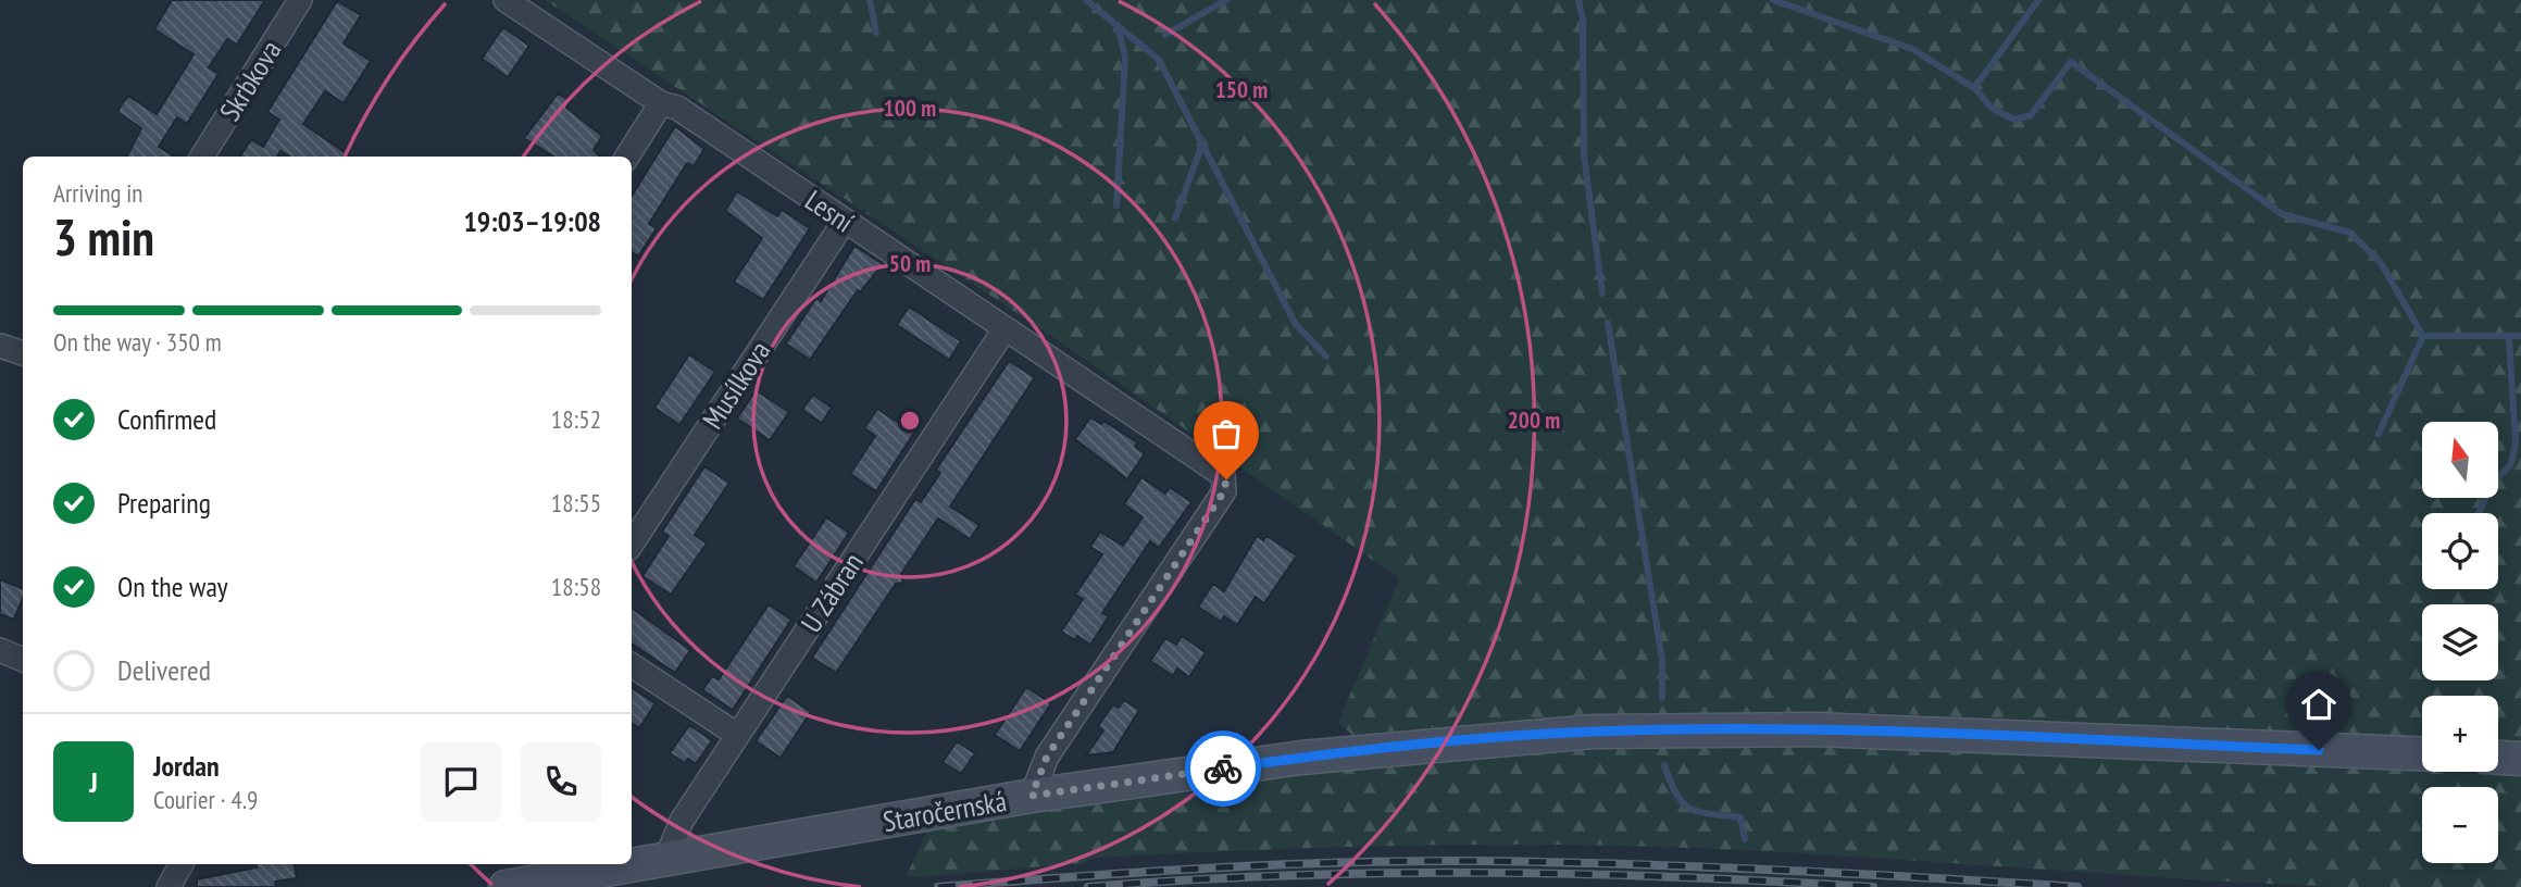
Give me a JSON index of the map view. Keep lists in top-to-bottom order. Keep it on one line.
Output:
{"streets":{"main road":["Staročernská"],"street":["Skrbkova","Lesní","Musílkova","U Zábran"]},"crossings":[["Lesní","Musílkova"],["Lesní","U Zábran"],["Lesní","Staročernská"],["U Zábran","Staročernská"]],"north":"top","page":{"heading":["3 min","Arriving in","19:03–19:08"],"panel":["Jordan","Courier · 4.9"],"bar":"On the way · 350 m","list":[["Confirmed","18:52"],["Preparing","18:55"],["On the way","18:58"],"Delivered"],"map_buttons":["+","−"],"round":"J"},"rings":["150 m","100 m","50 m","200 m"]}
